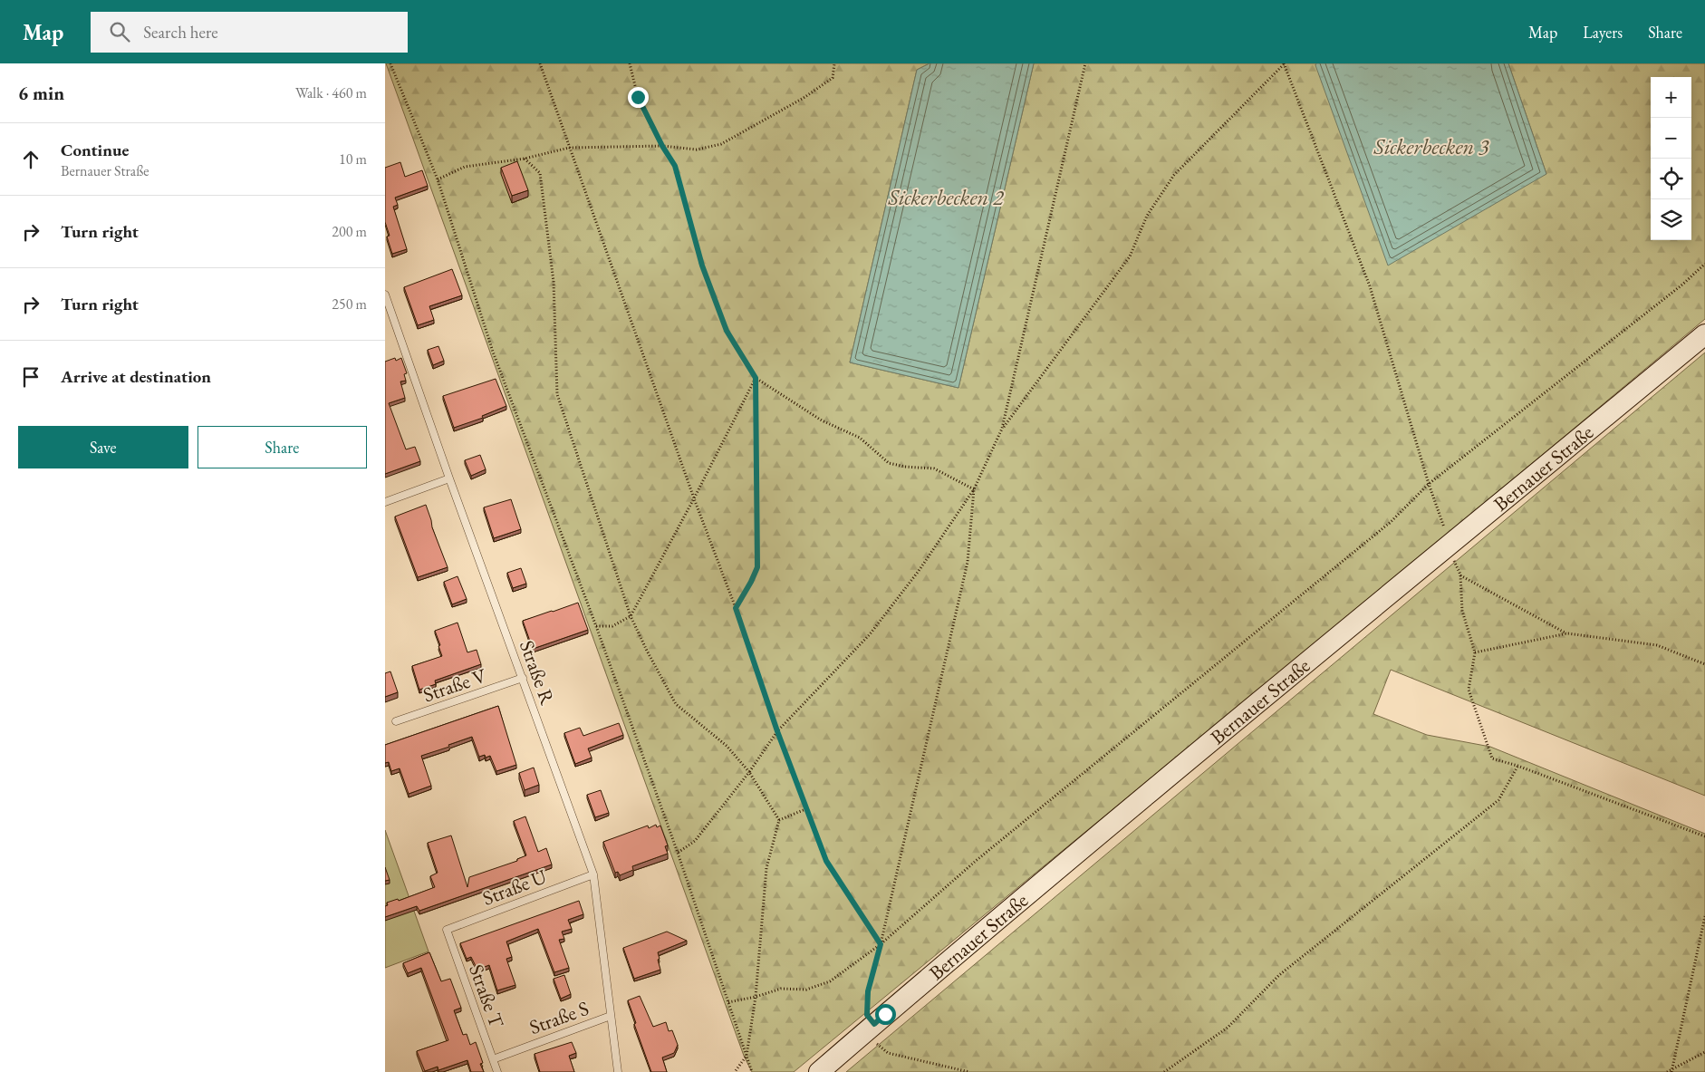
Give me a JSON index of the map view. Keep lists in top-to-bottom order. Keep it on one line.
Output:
{"streets":{"main road":["Bernauer Straße"],"lane":["Straße R","Straße V","Straße U","Straße T","Straße S"]},"crossings":[["Straße R","Straße V"],["Straße R","Straße U"],["Straße R","Straße S"],["Straße U","Straße T"],["Straße T","Straße S"]],"water":["Sickerbecken 3","Sickerbecken 2"],"page":{"header":"Map","search":"Search here","nav":["Map","Layers","Share"],"heading":["6 min","Walk · 460 m"],"map_buttons":["+","−"],"list":[["Continue","Bernauer Straße","10 m"],["Turn right","200 m"],["Turn right","250 m"],"Arrive at destination"],"buttons":["Save","Share"]}}
